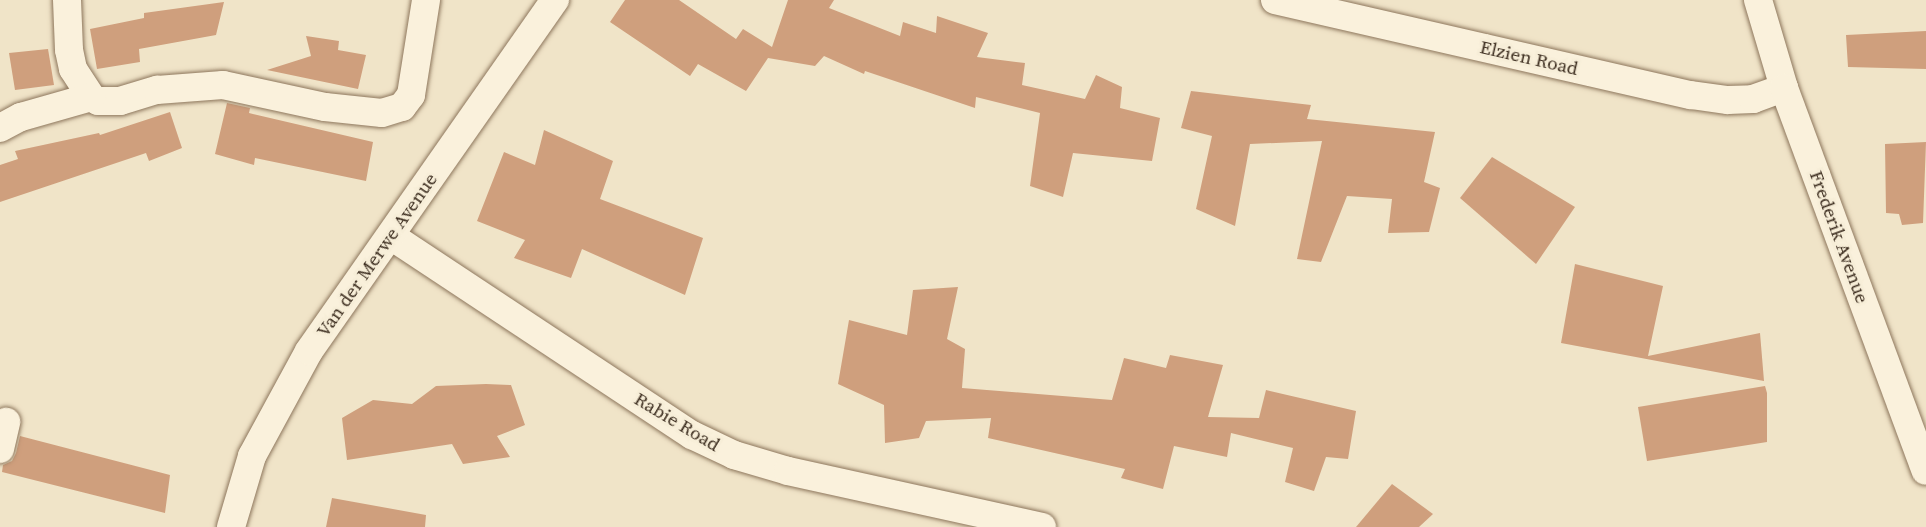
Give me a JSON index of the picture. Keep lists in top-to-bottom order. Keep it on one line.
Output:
{"streets":{"street":["Elzien Road","Frederik Avenue","Van der Merwe Avenue","Rabie Road"]},"crossings":[["Elzien Road","Frederik Avenue"],["Van der Merwe Avenue","Rabie Road"]]}
